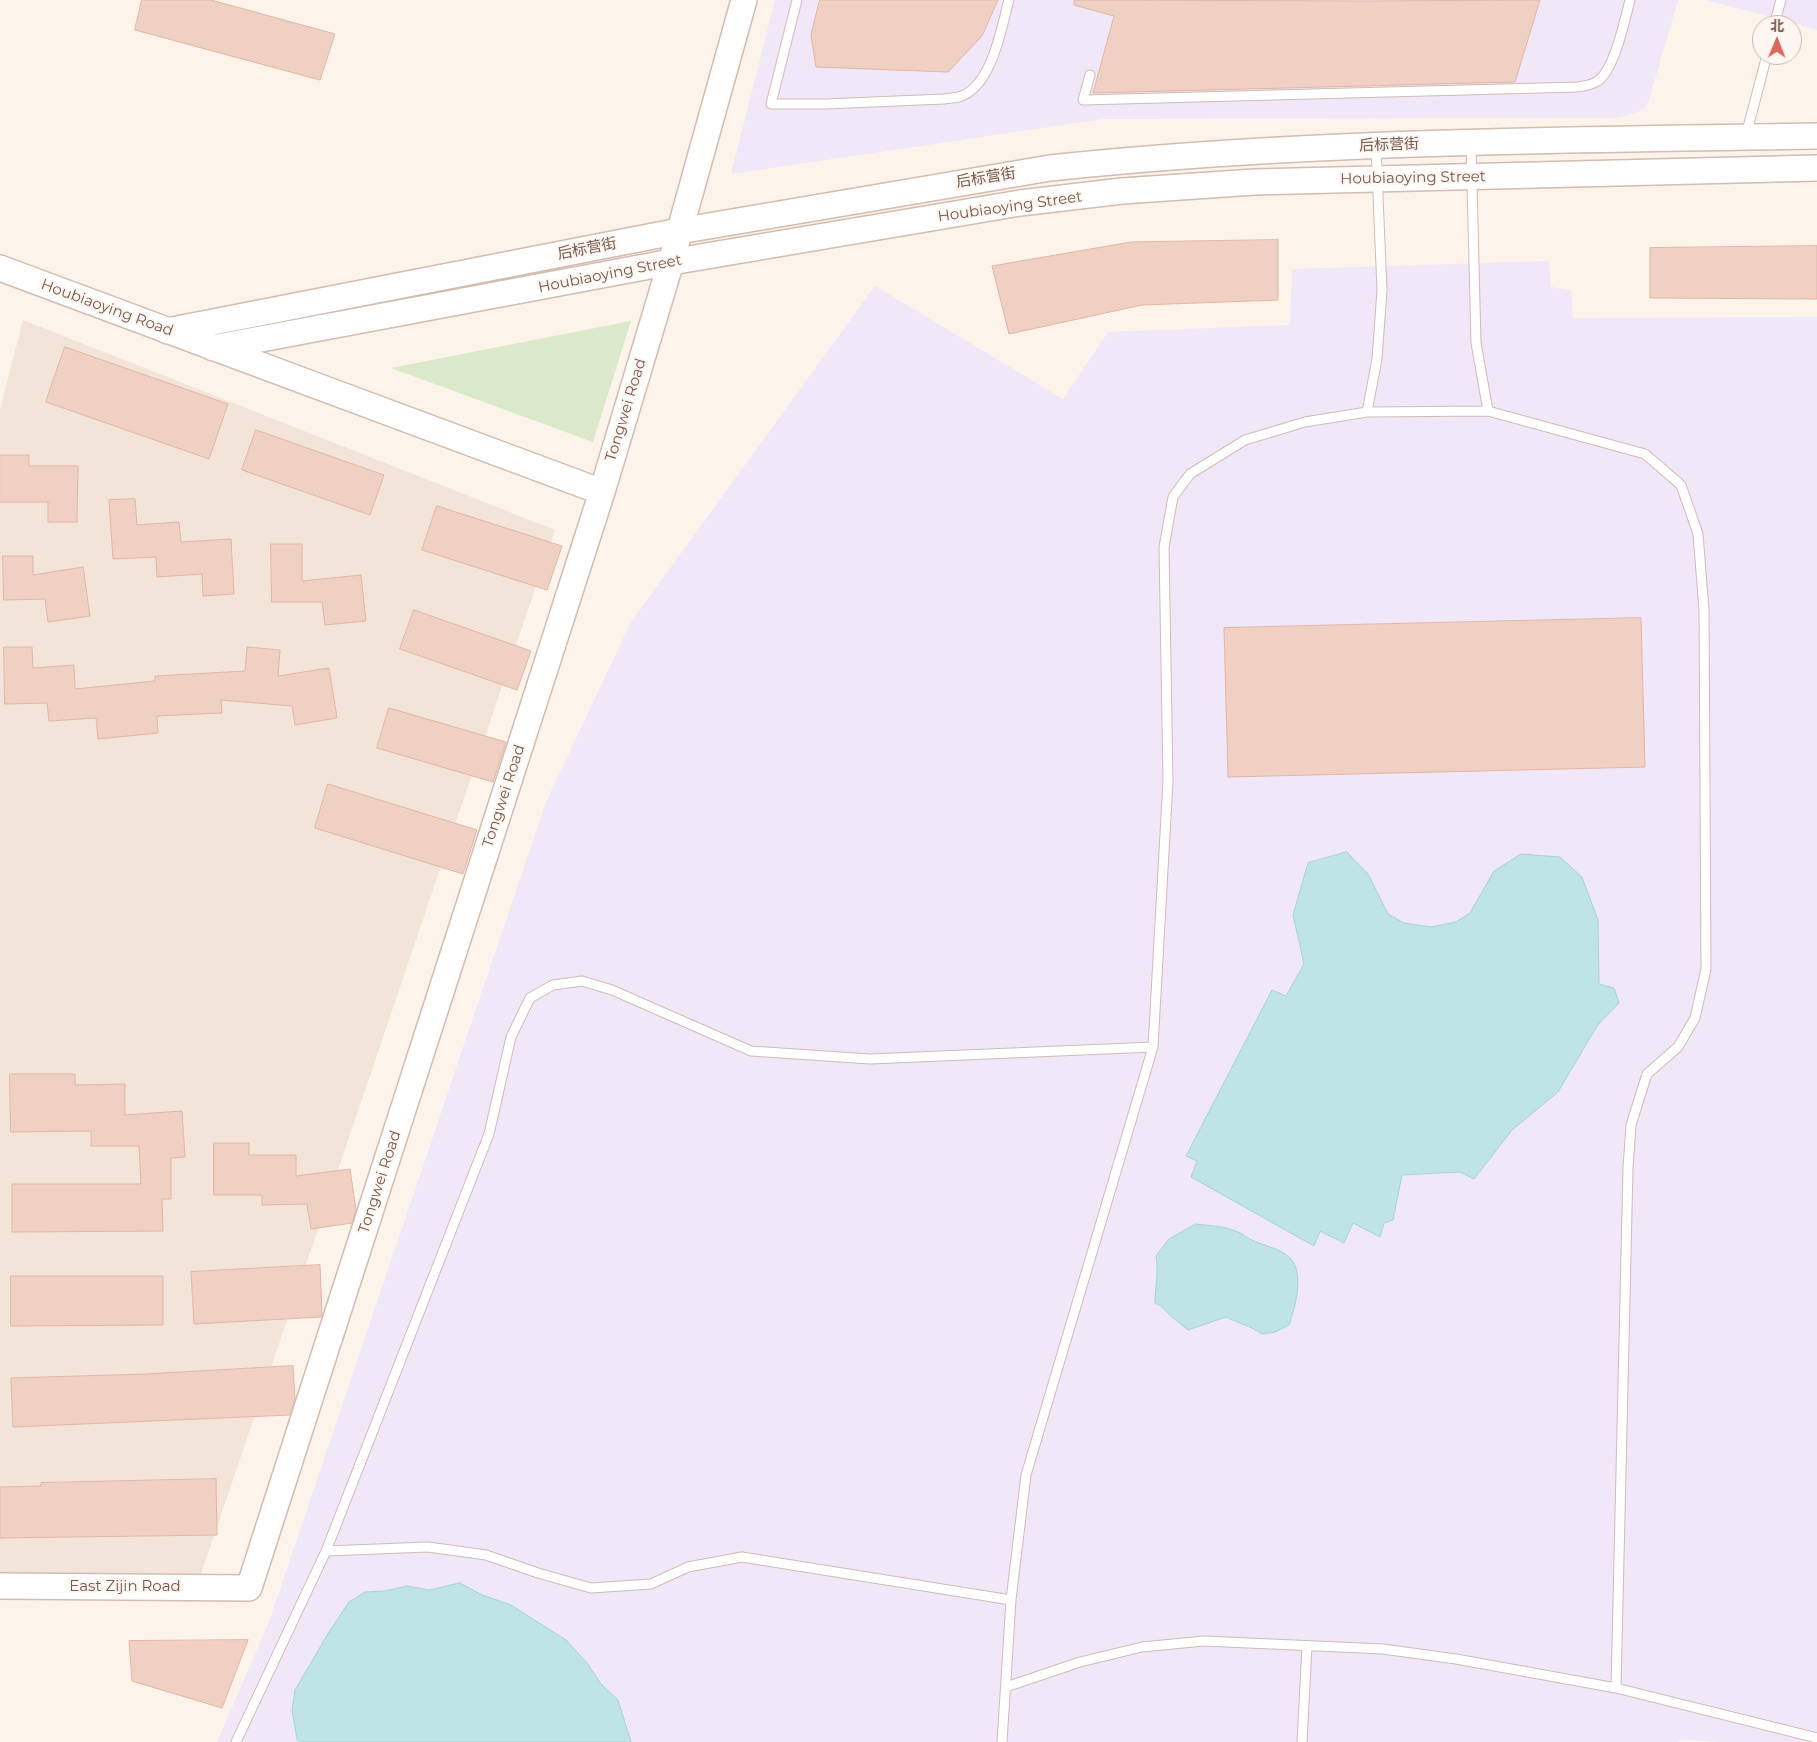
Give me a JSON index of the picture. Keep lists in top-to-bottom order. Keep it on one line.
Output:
{"streets":{"street":["后标营街","Houbiaoying Street","Houbiaoying Road","Tongwei Road","East Zijin Road"]},"crossings":[["后标营街","Houbiaoying Road"],["后标营街","Tongwei Road"],["Houbiaoying Street","Houbiaoying Road"],["Houbiaoying Street","Tongwei Road"],["Houbiaoying Road","Tongwei Road"],["Tongwei Road","East Zijin Road"]],"north":"top"}
